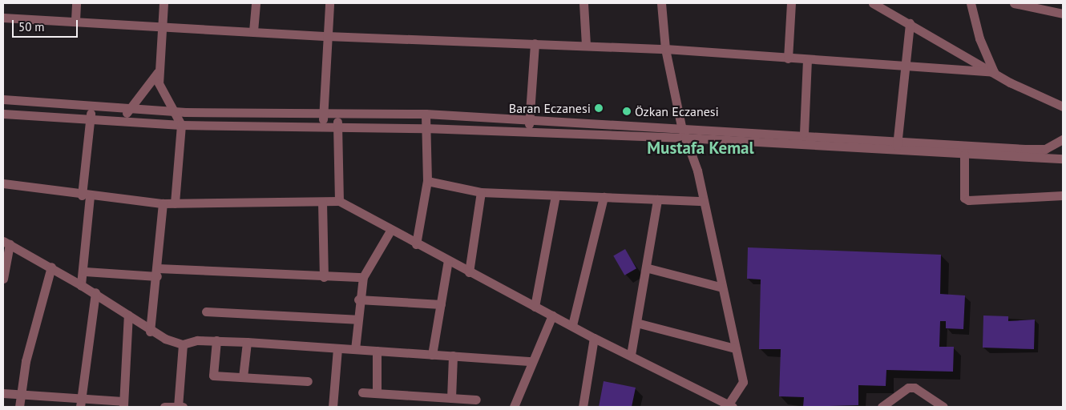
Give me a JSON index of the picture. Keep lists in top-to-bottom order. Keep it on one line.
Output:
{"districts":["Mustafa Kemal"],"places":["Baran Eczanesi","Özkan Eczanesi"],"scale_bar":"50 m"}
